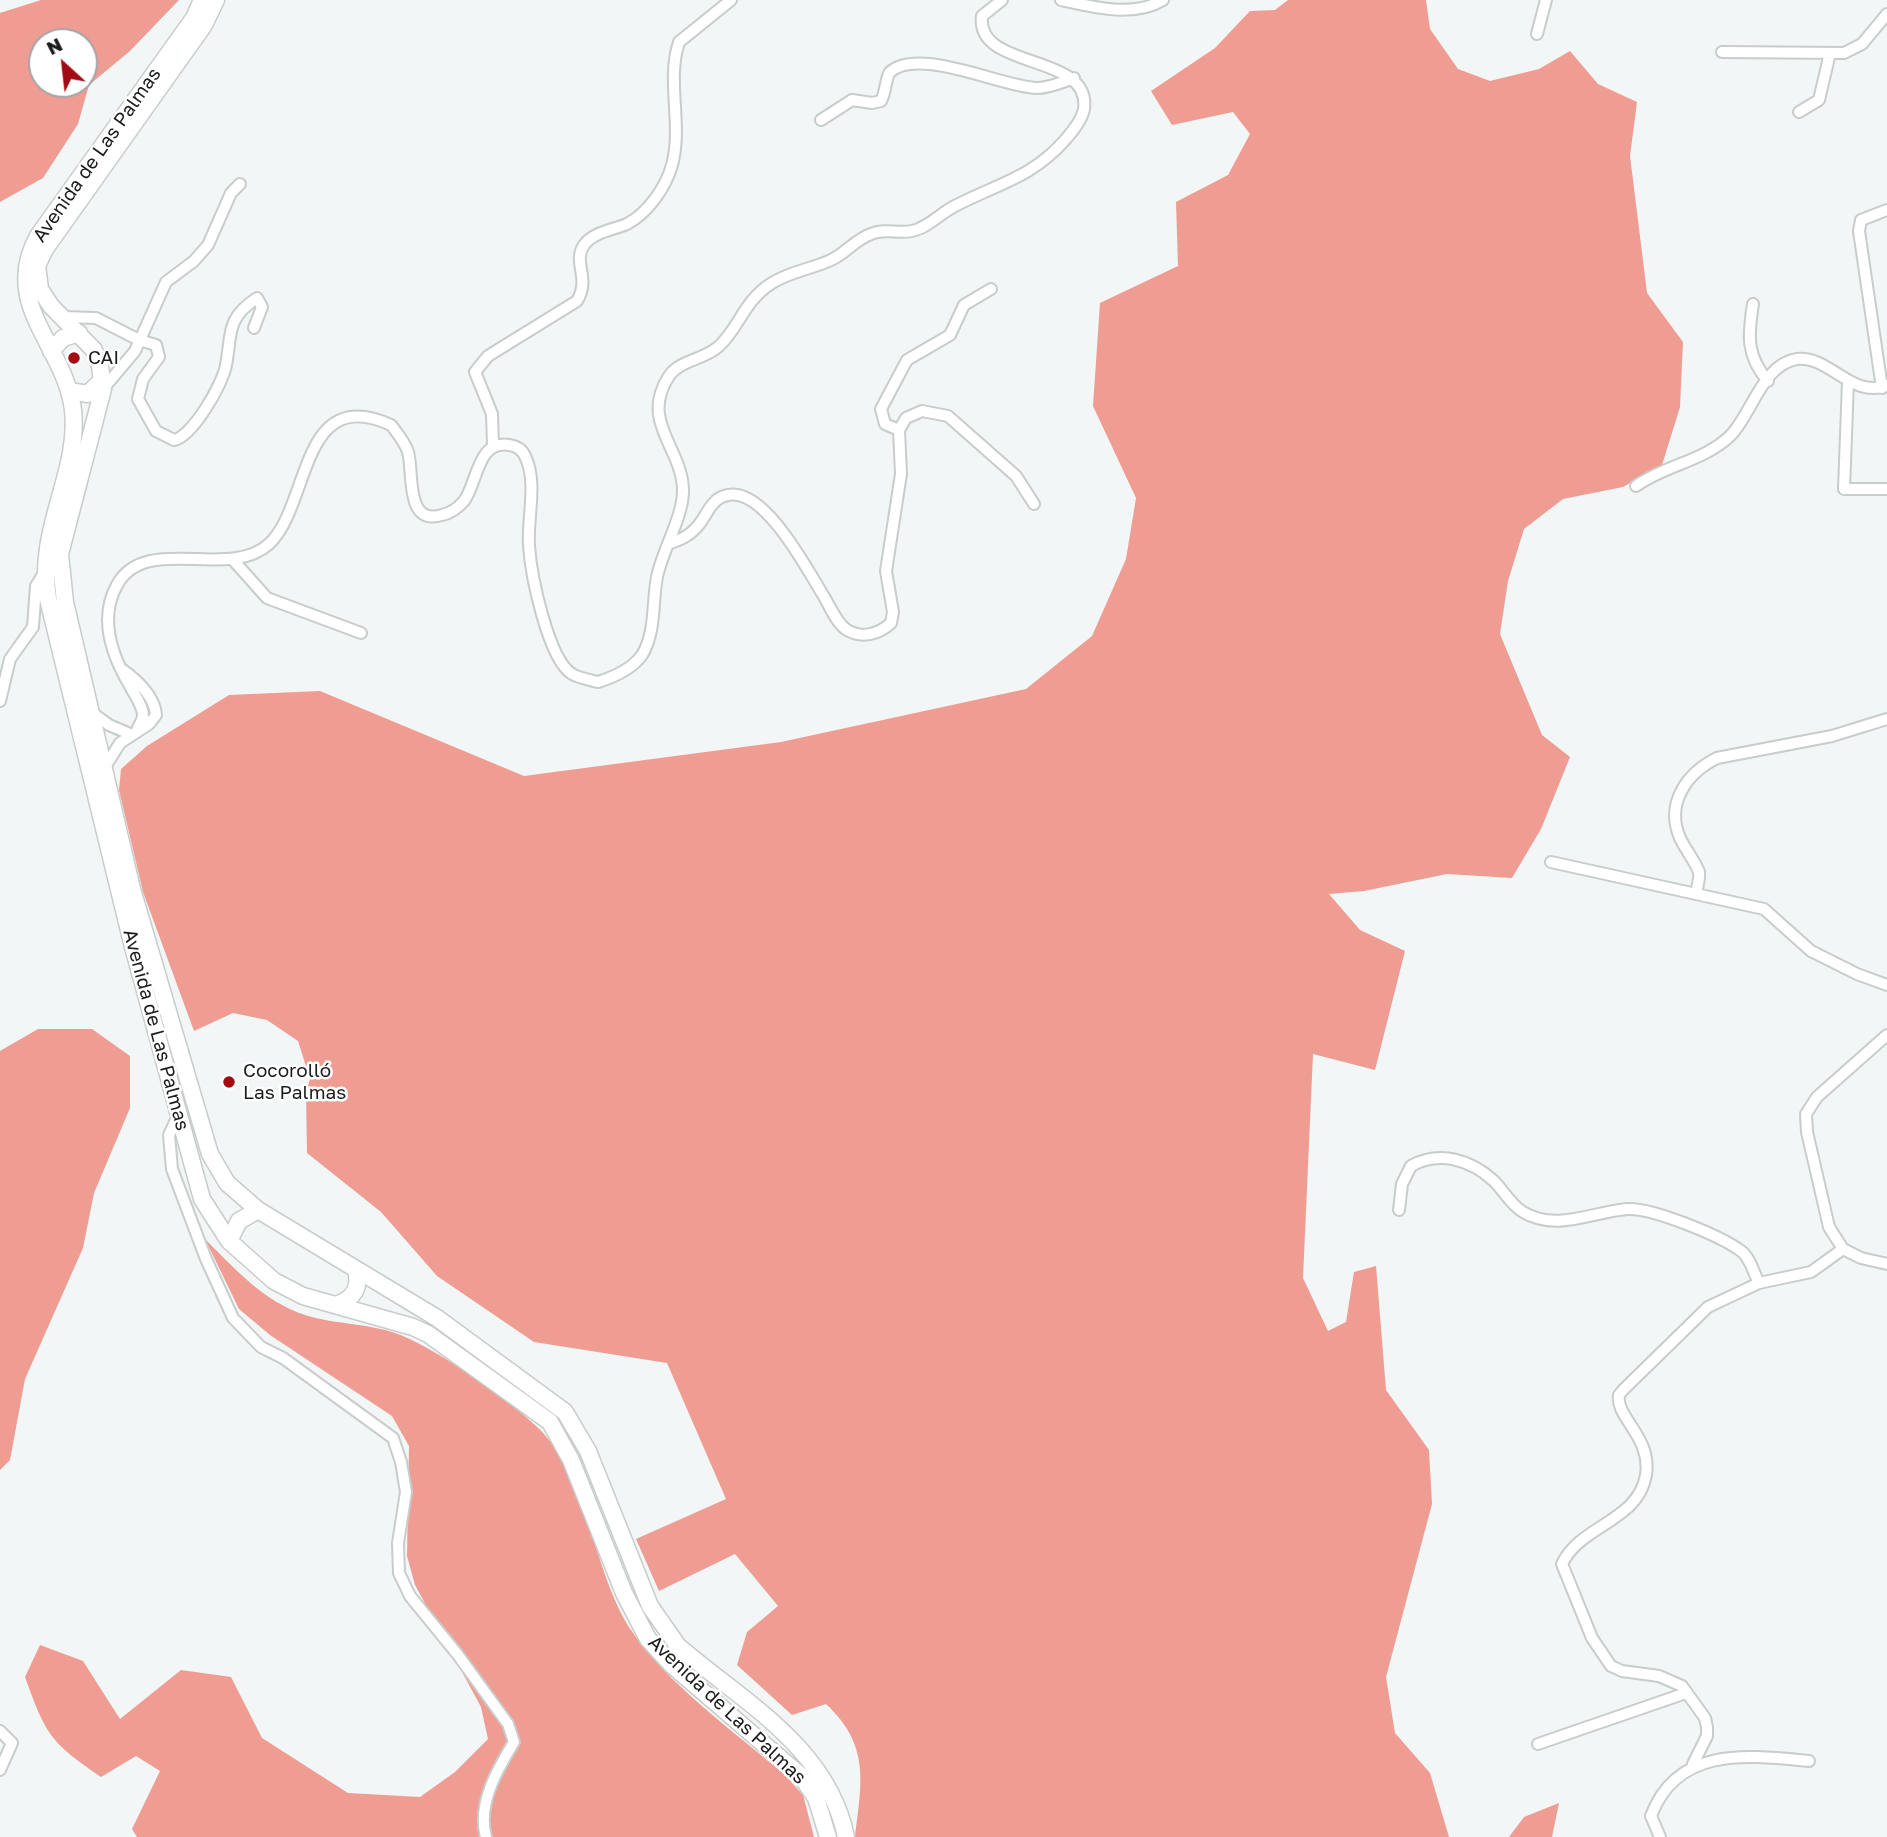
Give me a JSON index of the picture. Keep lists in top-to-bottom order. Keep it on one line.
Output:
{"streets":{"main road":["Avenida de Las Palmas"]},"places":["CAI","Cocorolló Las Palmas"],"north":"top left"}
